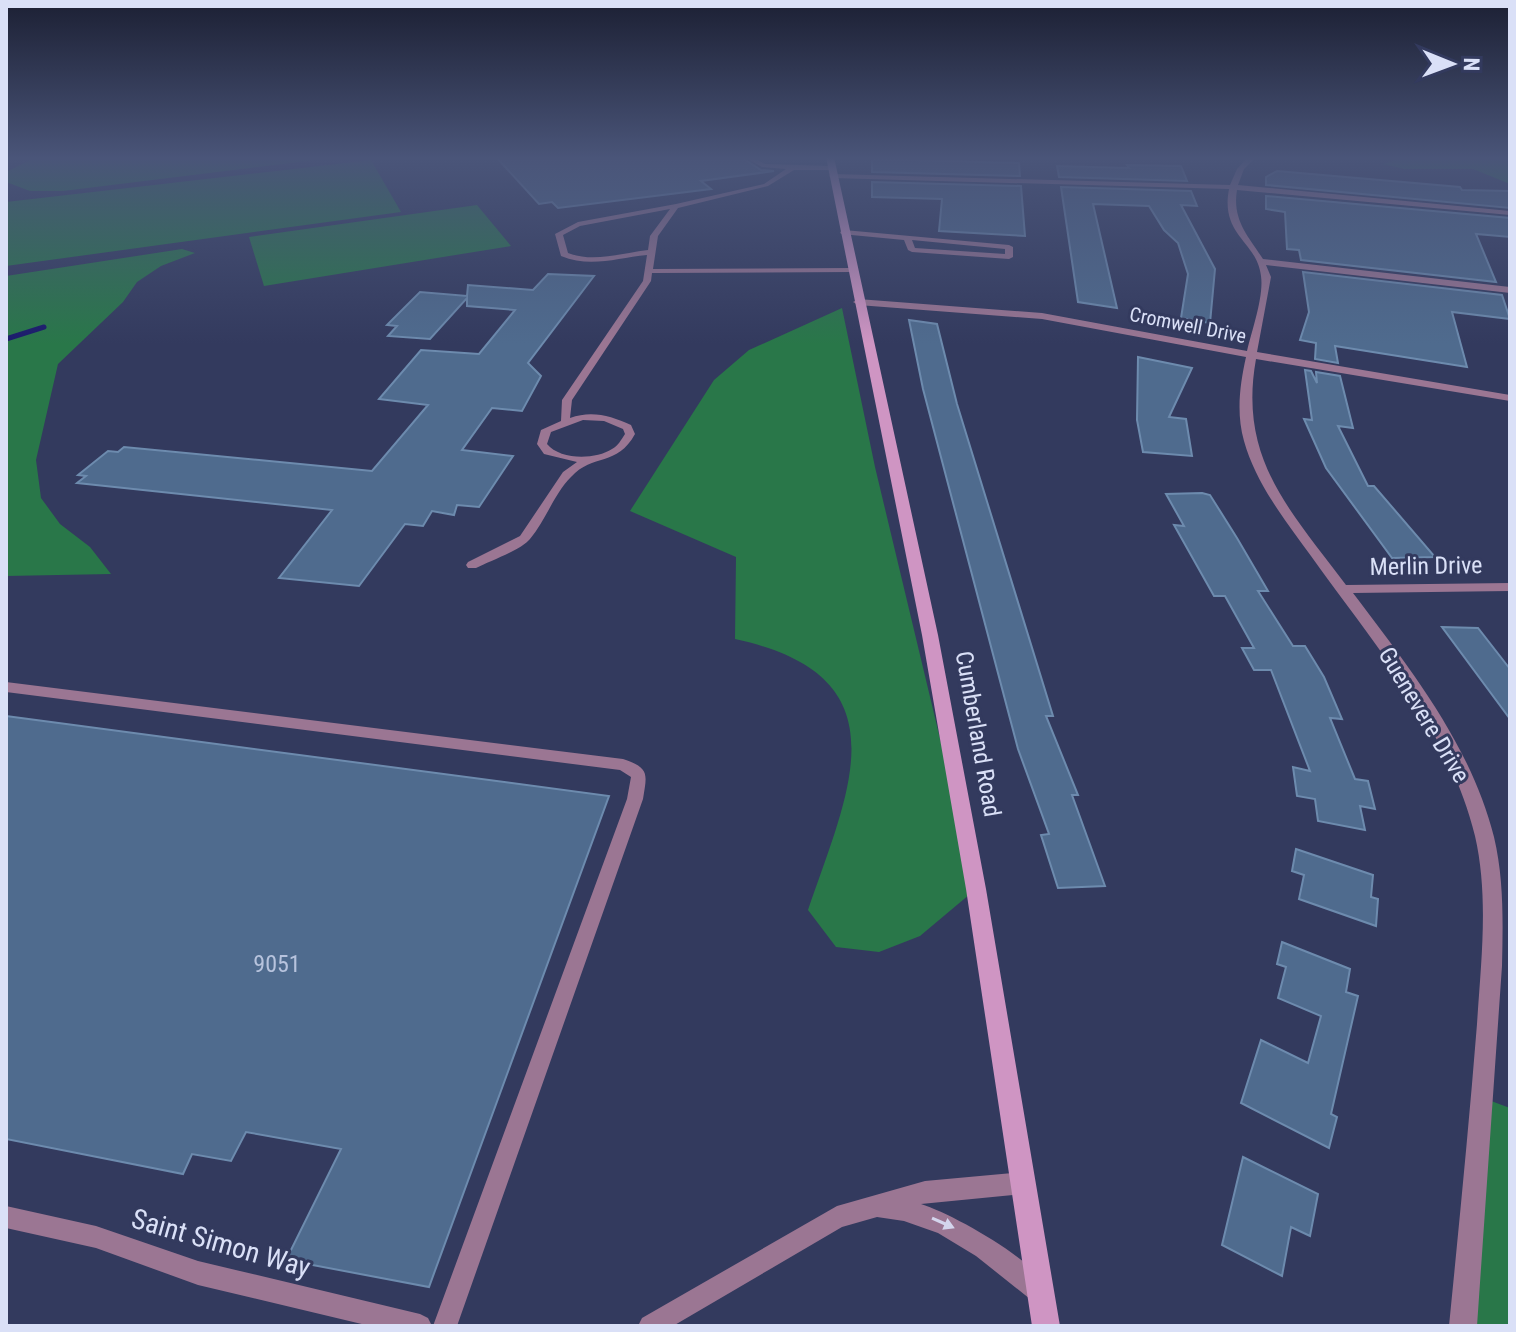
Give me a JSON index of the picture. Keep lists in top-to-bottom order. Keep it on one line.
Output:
{"streets":{"main road":["Cumberland Road"],"street":["Cromwell Drive","Merlin Drive","Guenevere Drive"],"lane":["Saint Simon Way"]},"crossings":[["Cromwell Drive","Guenevere Drive"],["Cromwell Drive","Cumberland Road"],["Merlin Drive","Guenevere Drive"]],"house_numbers":["9051"],"north":"right"}
